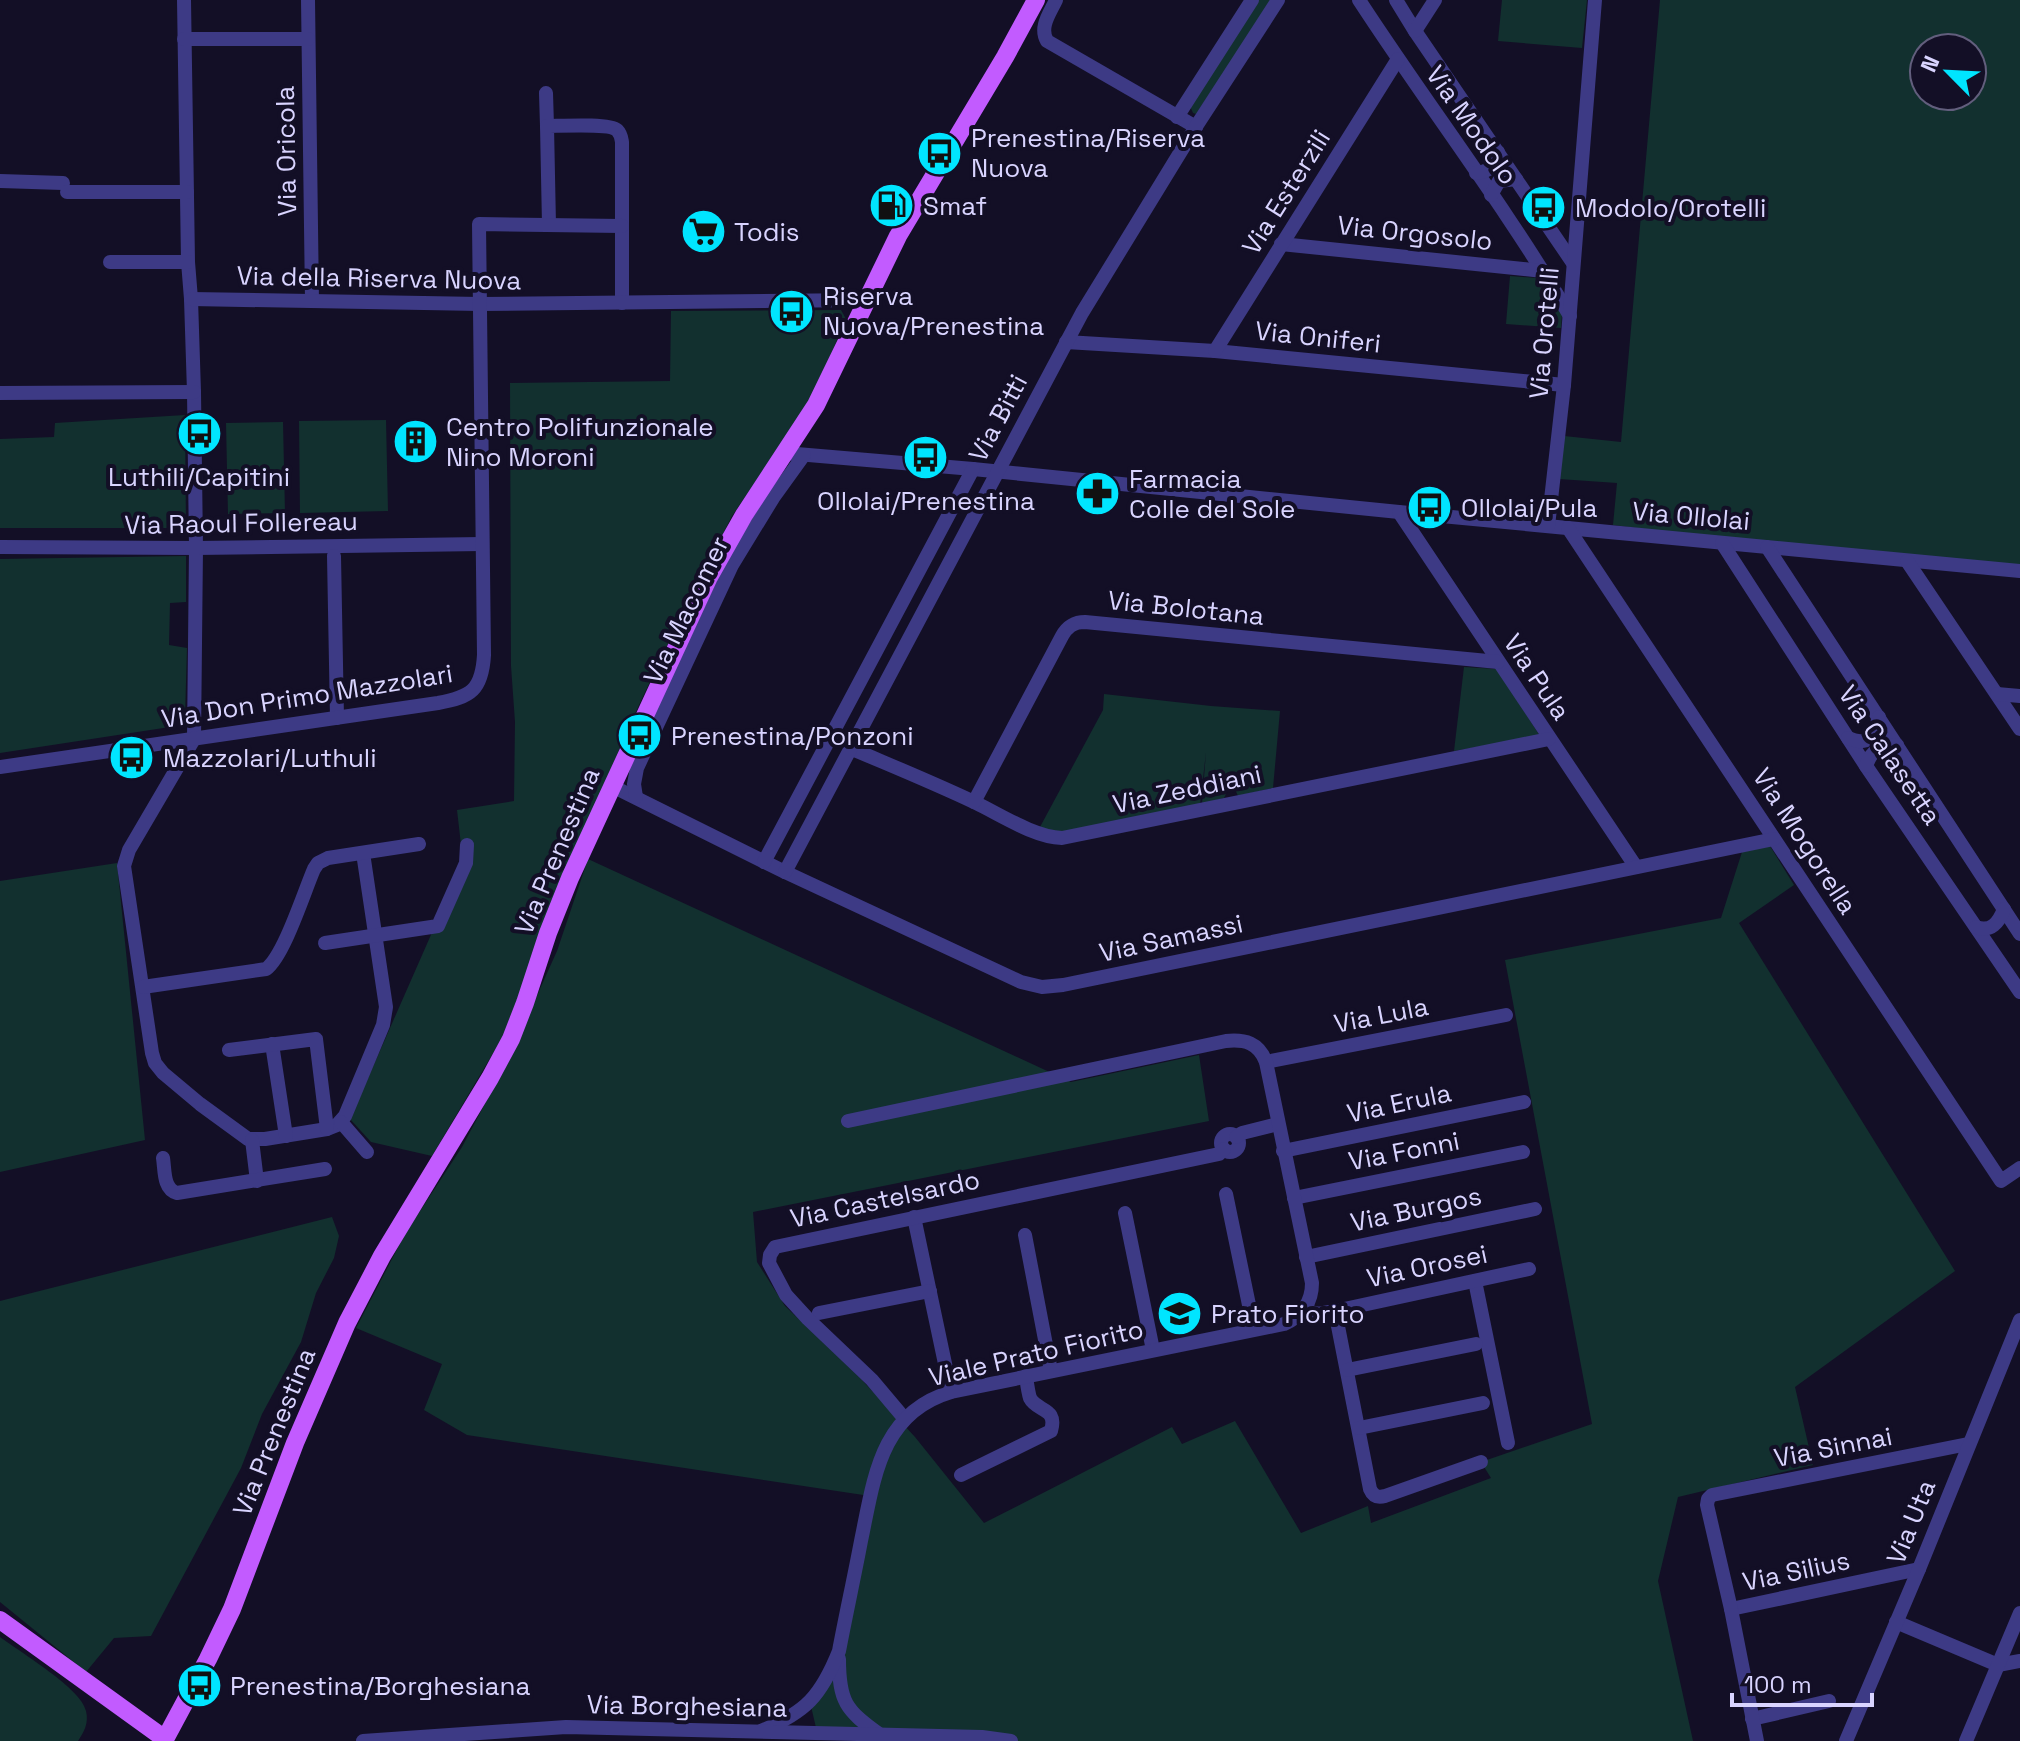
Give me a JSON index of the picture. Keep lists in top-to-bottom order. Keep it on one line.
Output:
{"streets":{"main road":["Via Prenestina"],"street":["Via Modolo","Via Oricola","Via Esterzili","Via Orgosolo","Via della Riserva Nuova","Via Orotelli","Via Oniferi","Via Bitti","Via Ollolai","Via Raoul Follereau","Via Bolotana","Via Macomer","Via Pula","Via Don Primo Mazzolari","Via Calasetta","Via Zeddiani","Via Mogorella","Via Samassi","Via Lula","Via Erula","Via Fonni","Via Castelsardo","Via Burgos","Via Orosei","Viale Prato Fiorito","Via Sinnai","Via Uta","Via Silius","Via Borghesiana"]},"crossings":[["Via Modolo","Via Esterzili"],["Via Modolo","Via Orgosolo"],["Via Modolo","Via Orotelli"],["Via Oricola","Via della Riserva Nuova"],["Via Esterzili","Via Orgosolo"],["Via Esterzili","Via Oniferi"],["Via della Riserva Nuova","Via Don Primo Mazzolari"],["Via della Riserva Nuova","Via Prenestina"],["Via Orotelli","Via Oniferi"],["Via Orotelli","Via Ollolai"],["Via Oniferi","Via Bitti"],["Via Bitti","Via Ollolai"],["Via Bitti","Via Zeddiani"],["Via Bitti","Via Samassi"],["Via Ollolai","Via Macomer"],["Via Ollolai","Via Pula"],["Via Ollolai","Via Calasetta"],["Via Ollolai","Via Mogorella"],["Via Ollolai","Via Prenestina"],["Via Raoul Follereau","Via Don Primo Mazzolari"],["Via Bolotana","Via Pula"],["Via Bolotana","Via Zeddiani"],["Via Macomer","Via Samassi"],["Via Pula","Via Zeddiani"],["Via Pula","Via Samassi"],["Via Mogorella","Via Samassi"],["Via Prenestina","Via Samassi"],["Via Castelsardo","Viale Prato Fiorito"],["Via Orosei","Viale Prato Fiorito"],["Viale Prato Fiorito","Via Borghesiana"],["Via Sinnai","Via Uta"],["Via Sinnai","Via Silius"],["Via Uta","Via Silius"]],"places":{"bus stop":["Prenestina/Riserva Nuova","Modolo/Orotelli","Riserva Nuova/Prenestina","Luthili/Capitini","Ollolai/Prenestina","Ollolai/Pula","Prenestina/Ponzoni","Mazzolari/Luthuli","Prenestina/Borghesiana"],"fuel station":["Smaf"],"supermarket":["Todis"],"building":["Centro Polifunzionale Nino Moroni"],"pharmacy":["Farmacia Colle del Sole"],"school or university":["Prato Fiorito"]},"scale_bar":"100 m","north":"top left"}
